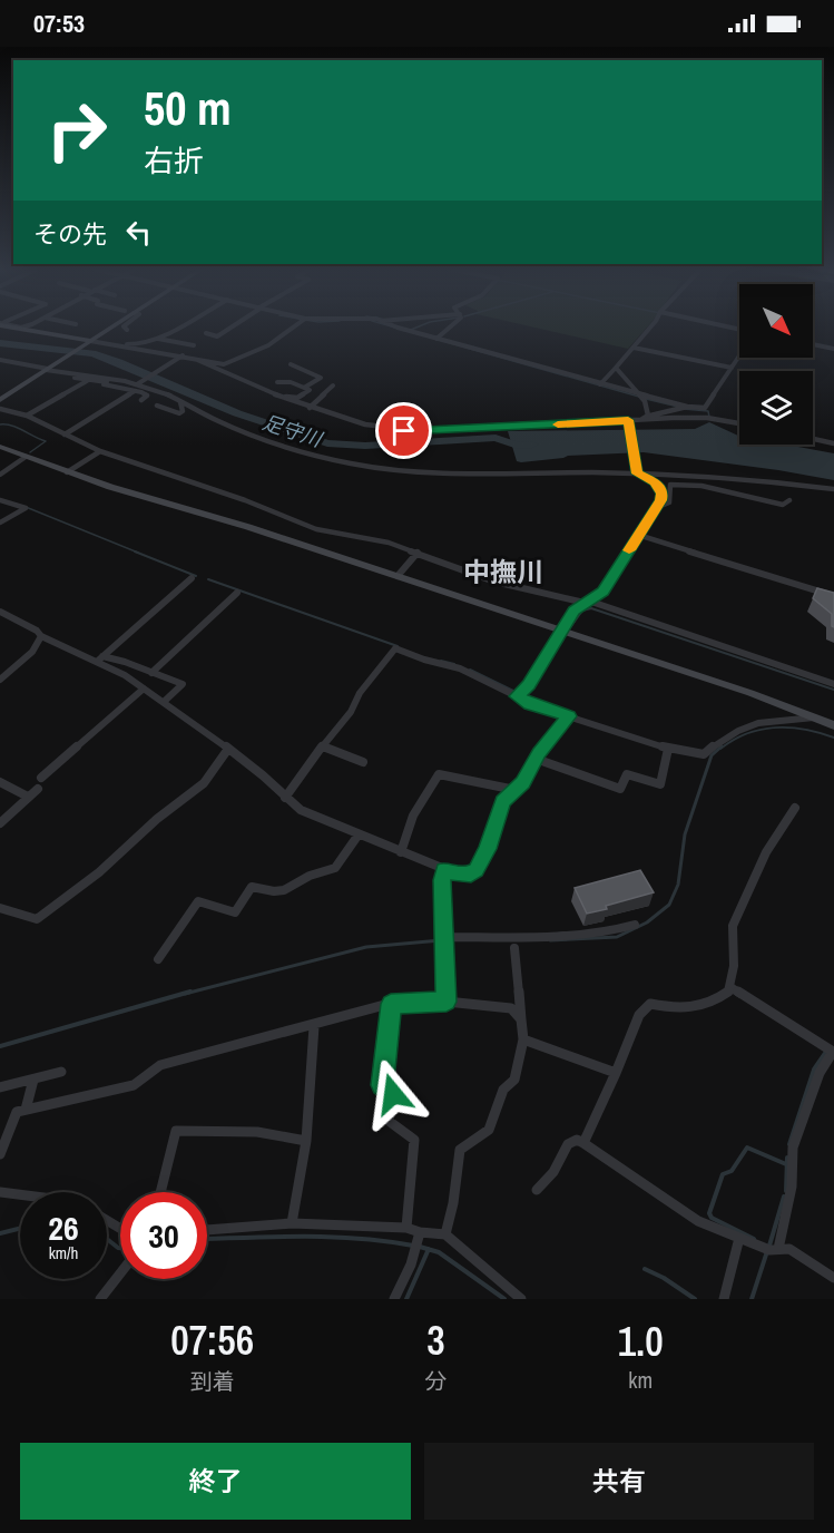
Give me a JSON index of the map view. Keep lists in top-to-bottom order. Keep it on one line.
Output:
{"districts":["中撫川"],"water":["足守川"],"north":"bottom right","page":{"status":"07:53","turn":["50 m","右折"],"then":"その先","speed":"26 km/h","limit":"30","eta":["07:56","到着","3","分","1.0","km"],"buttons":["終了","共有"]}}
